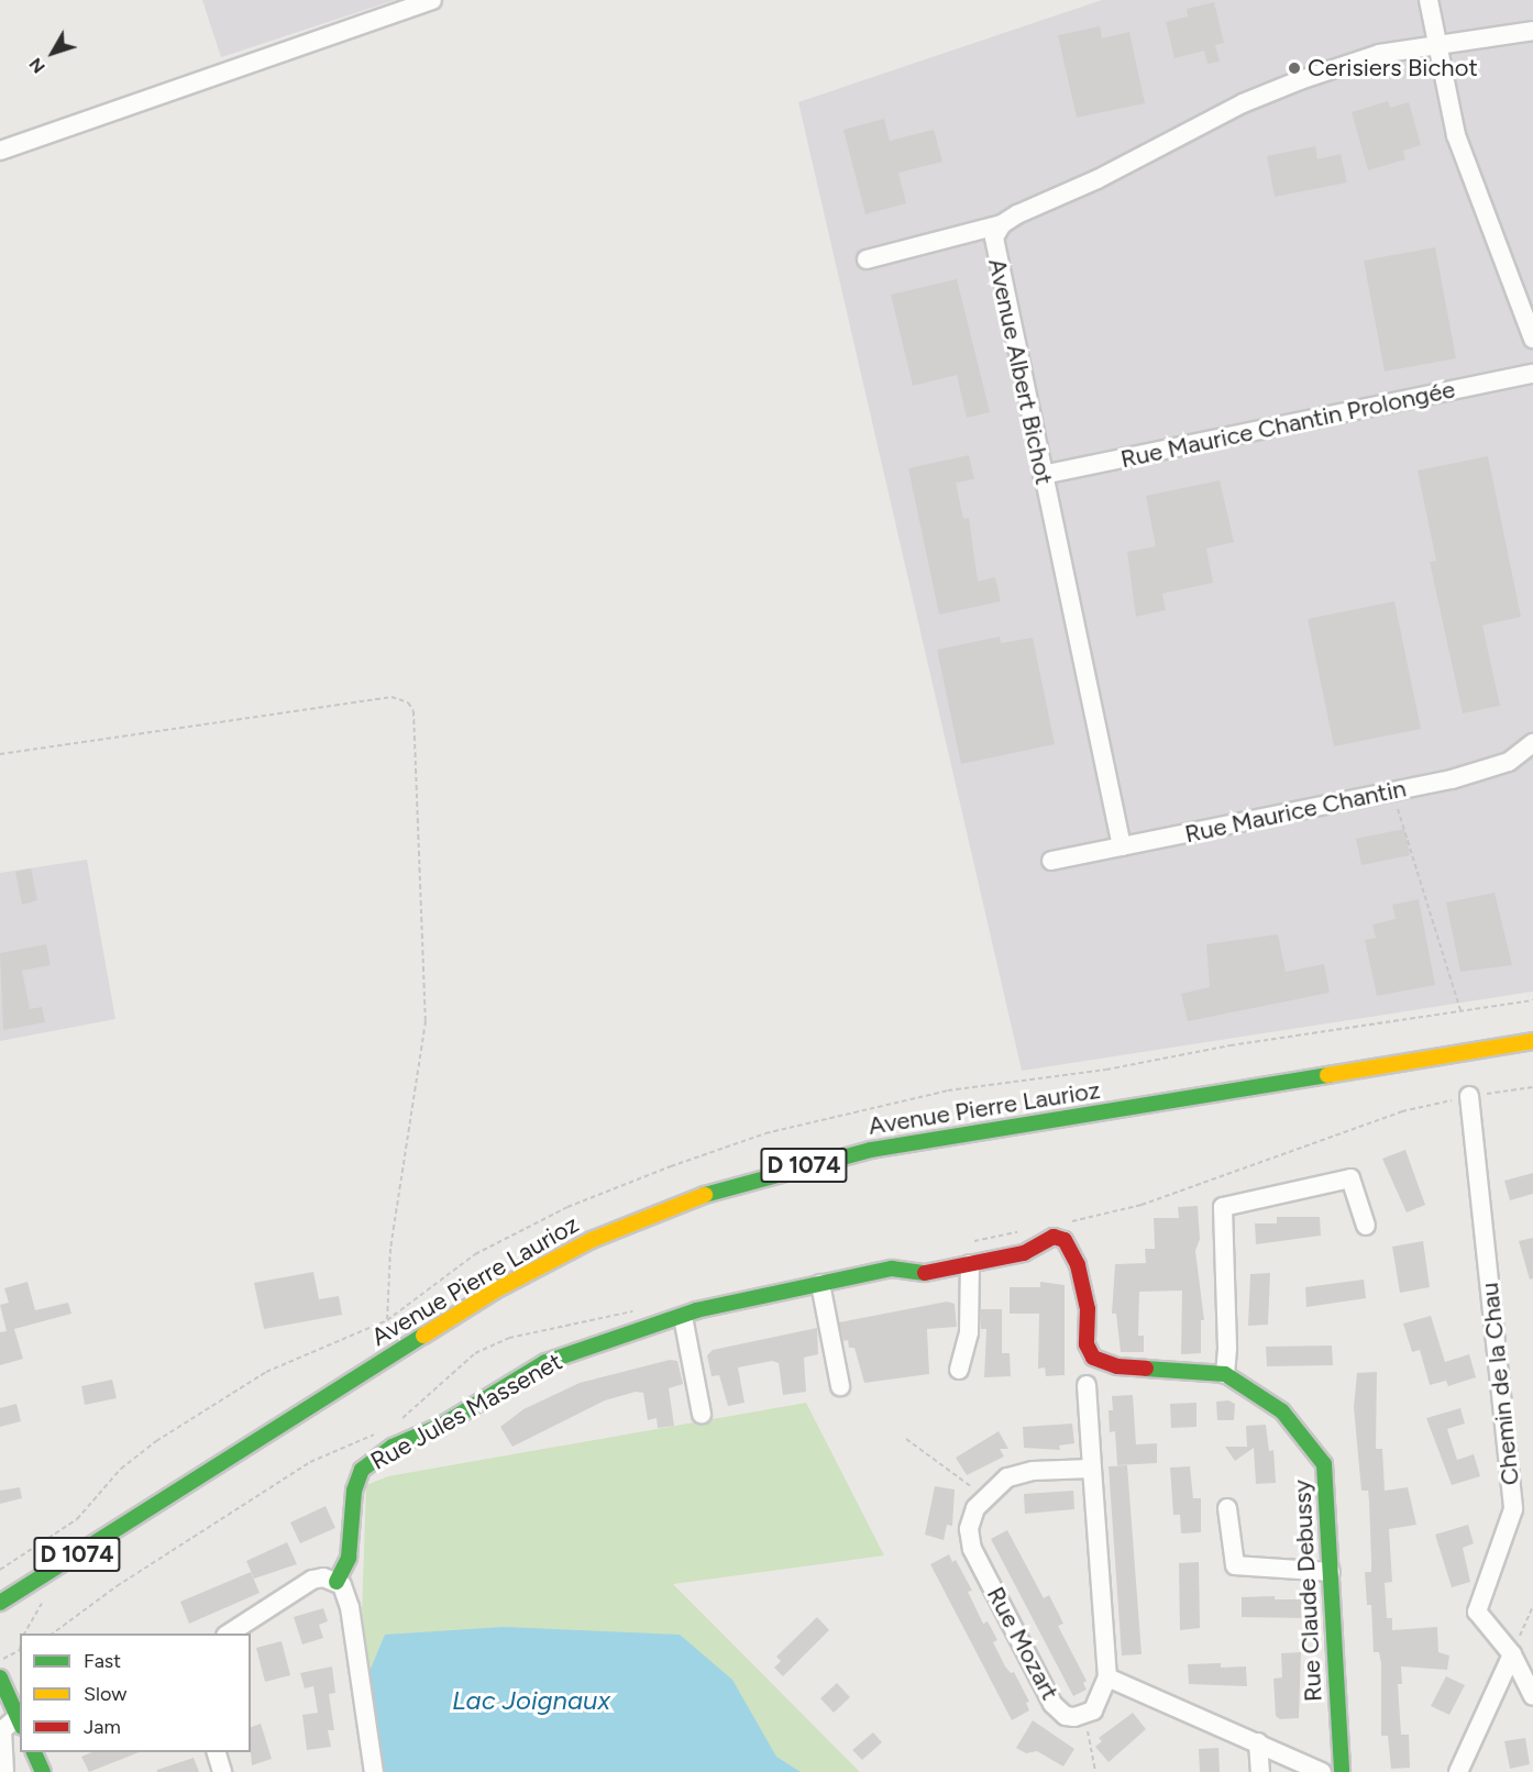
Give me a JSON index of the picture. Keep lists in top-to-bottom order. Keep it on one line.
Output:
{"streets":{"main road":["Avenue Pierre Laurioz","D 1074","Rue Jules Massenet","Rue Claude Debussy"],"street":["Avenue Albert Bichot","Rue Maurice Chantin Prolongée","Rue Maurice Chantin","Chemin de la Chau","Rue Mozart"]},"crossings":[["Avenue Albert Bichot","Rue Maurice Chantin Prolongée"],["Avenue Albert Bichot","Rue Maurice Chantin"],["Rue Jules Massenet","Rue Claude Debussy"]],"water":["Lac Joignaux"],"places":["Cerisiers Bichot"],"legend":["Fast","Slow","Jam"],"north":"bottom left"}
